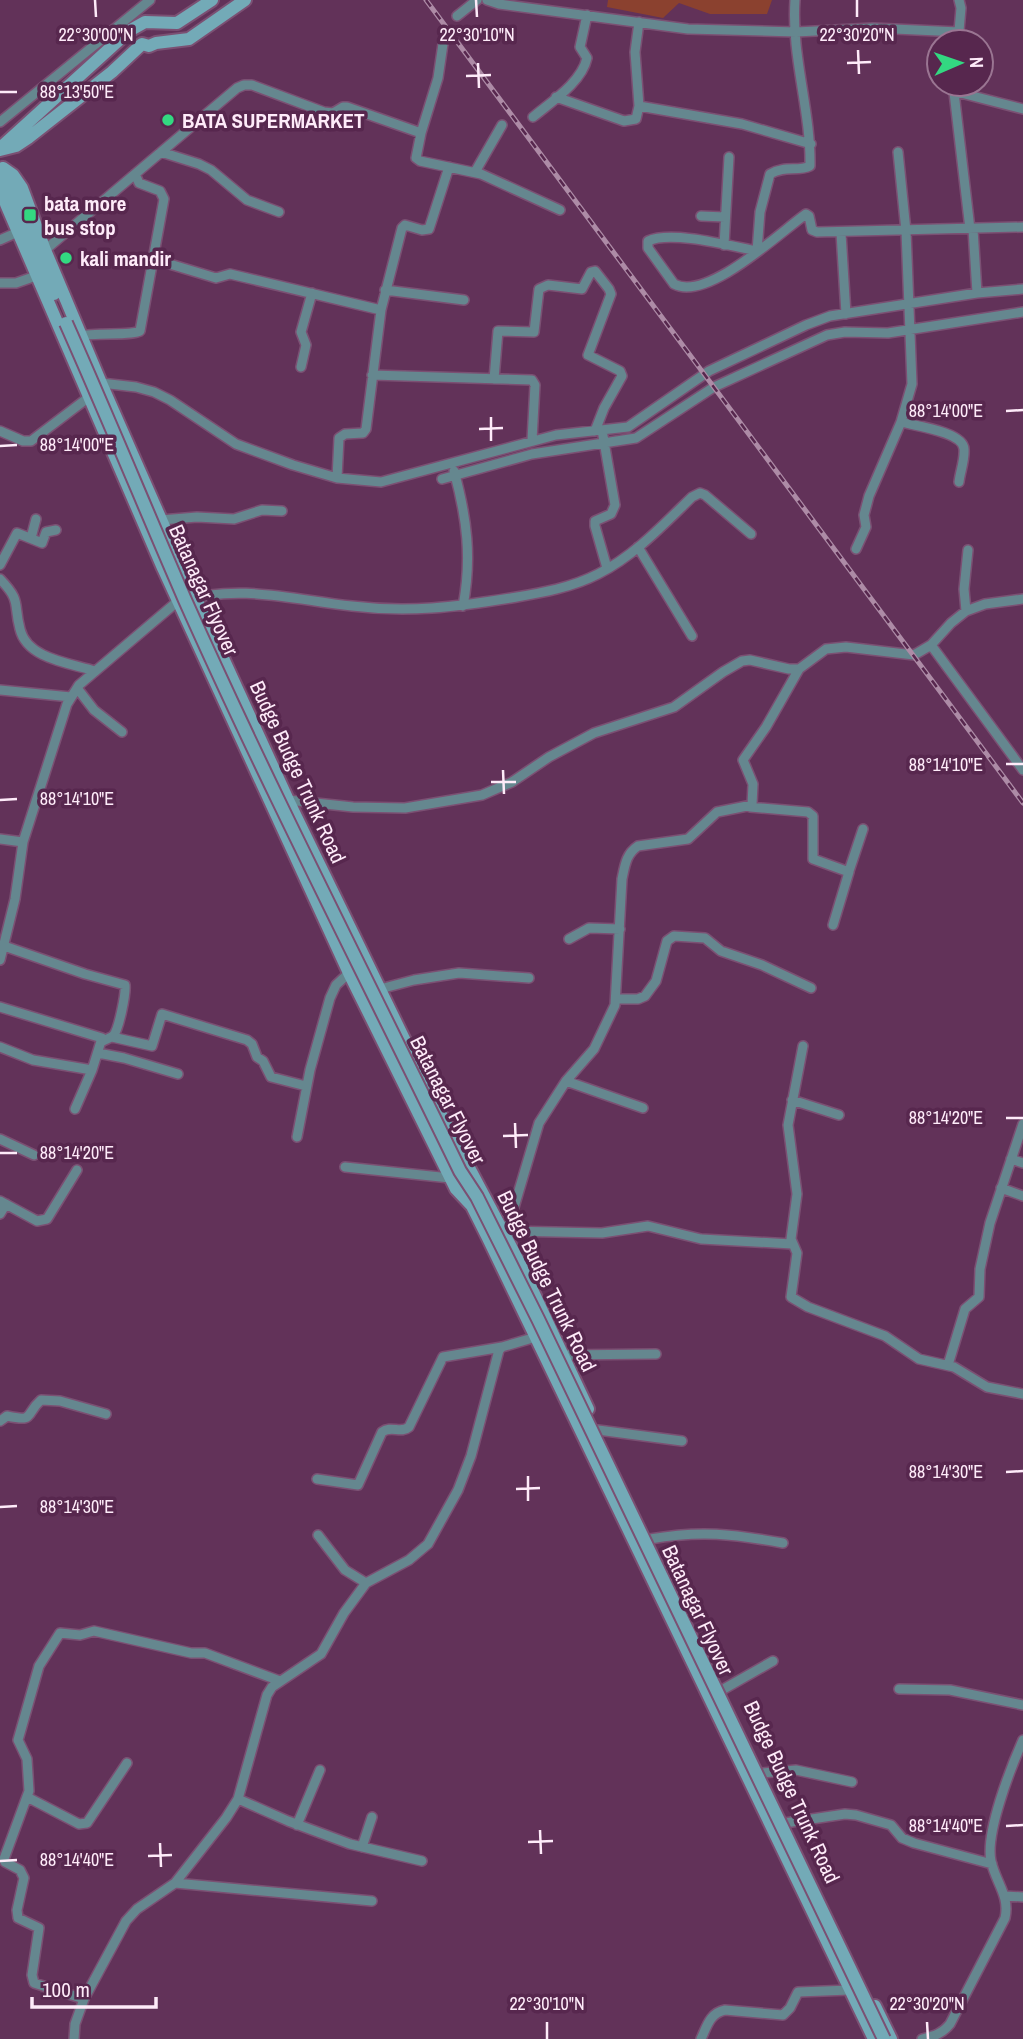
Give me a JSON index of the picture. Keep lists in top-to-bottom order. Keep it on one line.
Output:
{"streets":{"street":["Batanagar Flyover","Budge Budge Trunk Road"]},"crossings":[["Batanagar Flyover","Budge Budge Trunk Road"]],"places":{"other":["BATA SUPERMARKET","kali mandir"],"transit":["bata more bus stop"]},"scale_bar":"100 m","north":"right","coordinates":["22°30'00\"N","22°30'10\"N","22°30'20\"N","88°13'50\"E","88°14'00\"E","88°14'10\"E","88°14'20\"E","88°14'30\"E","88°14'40\"E"]}
